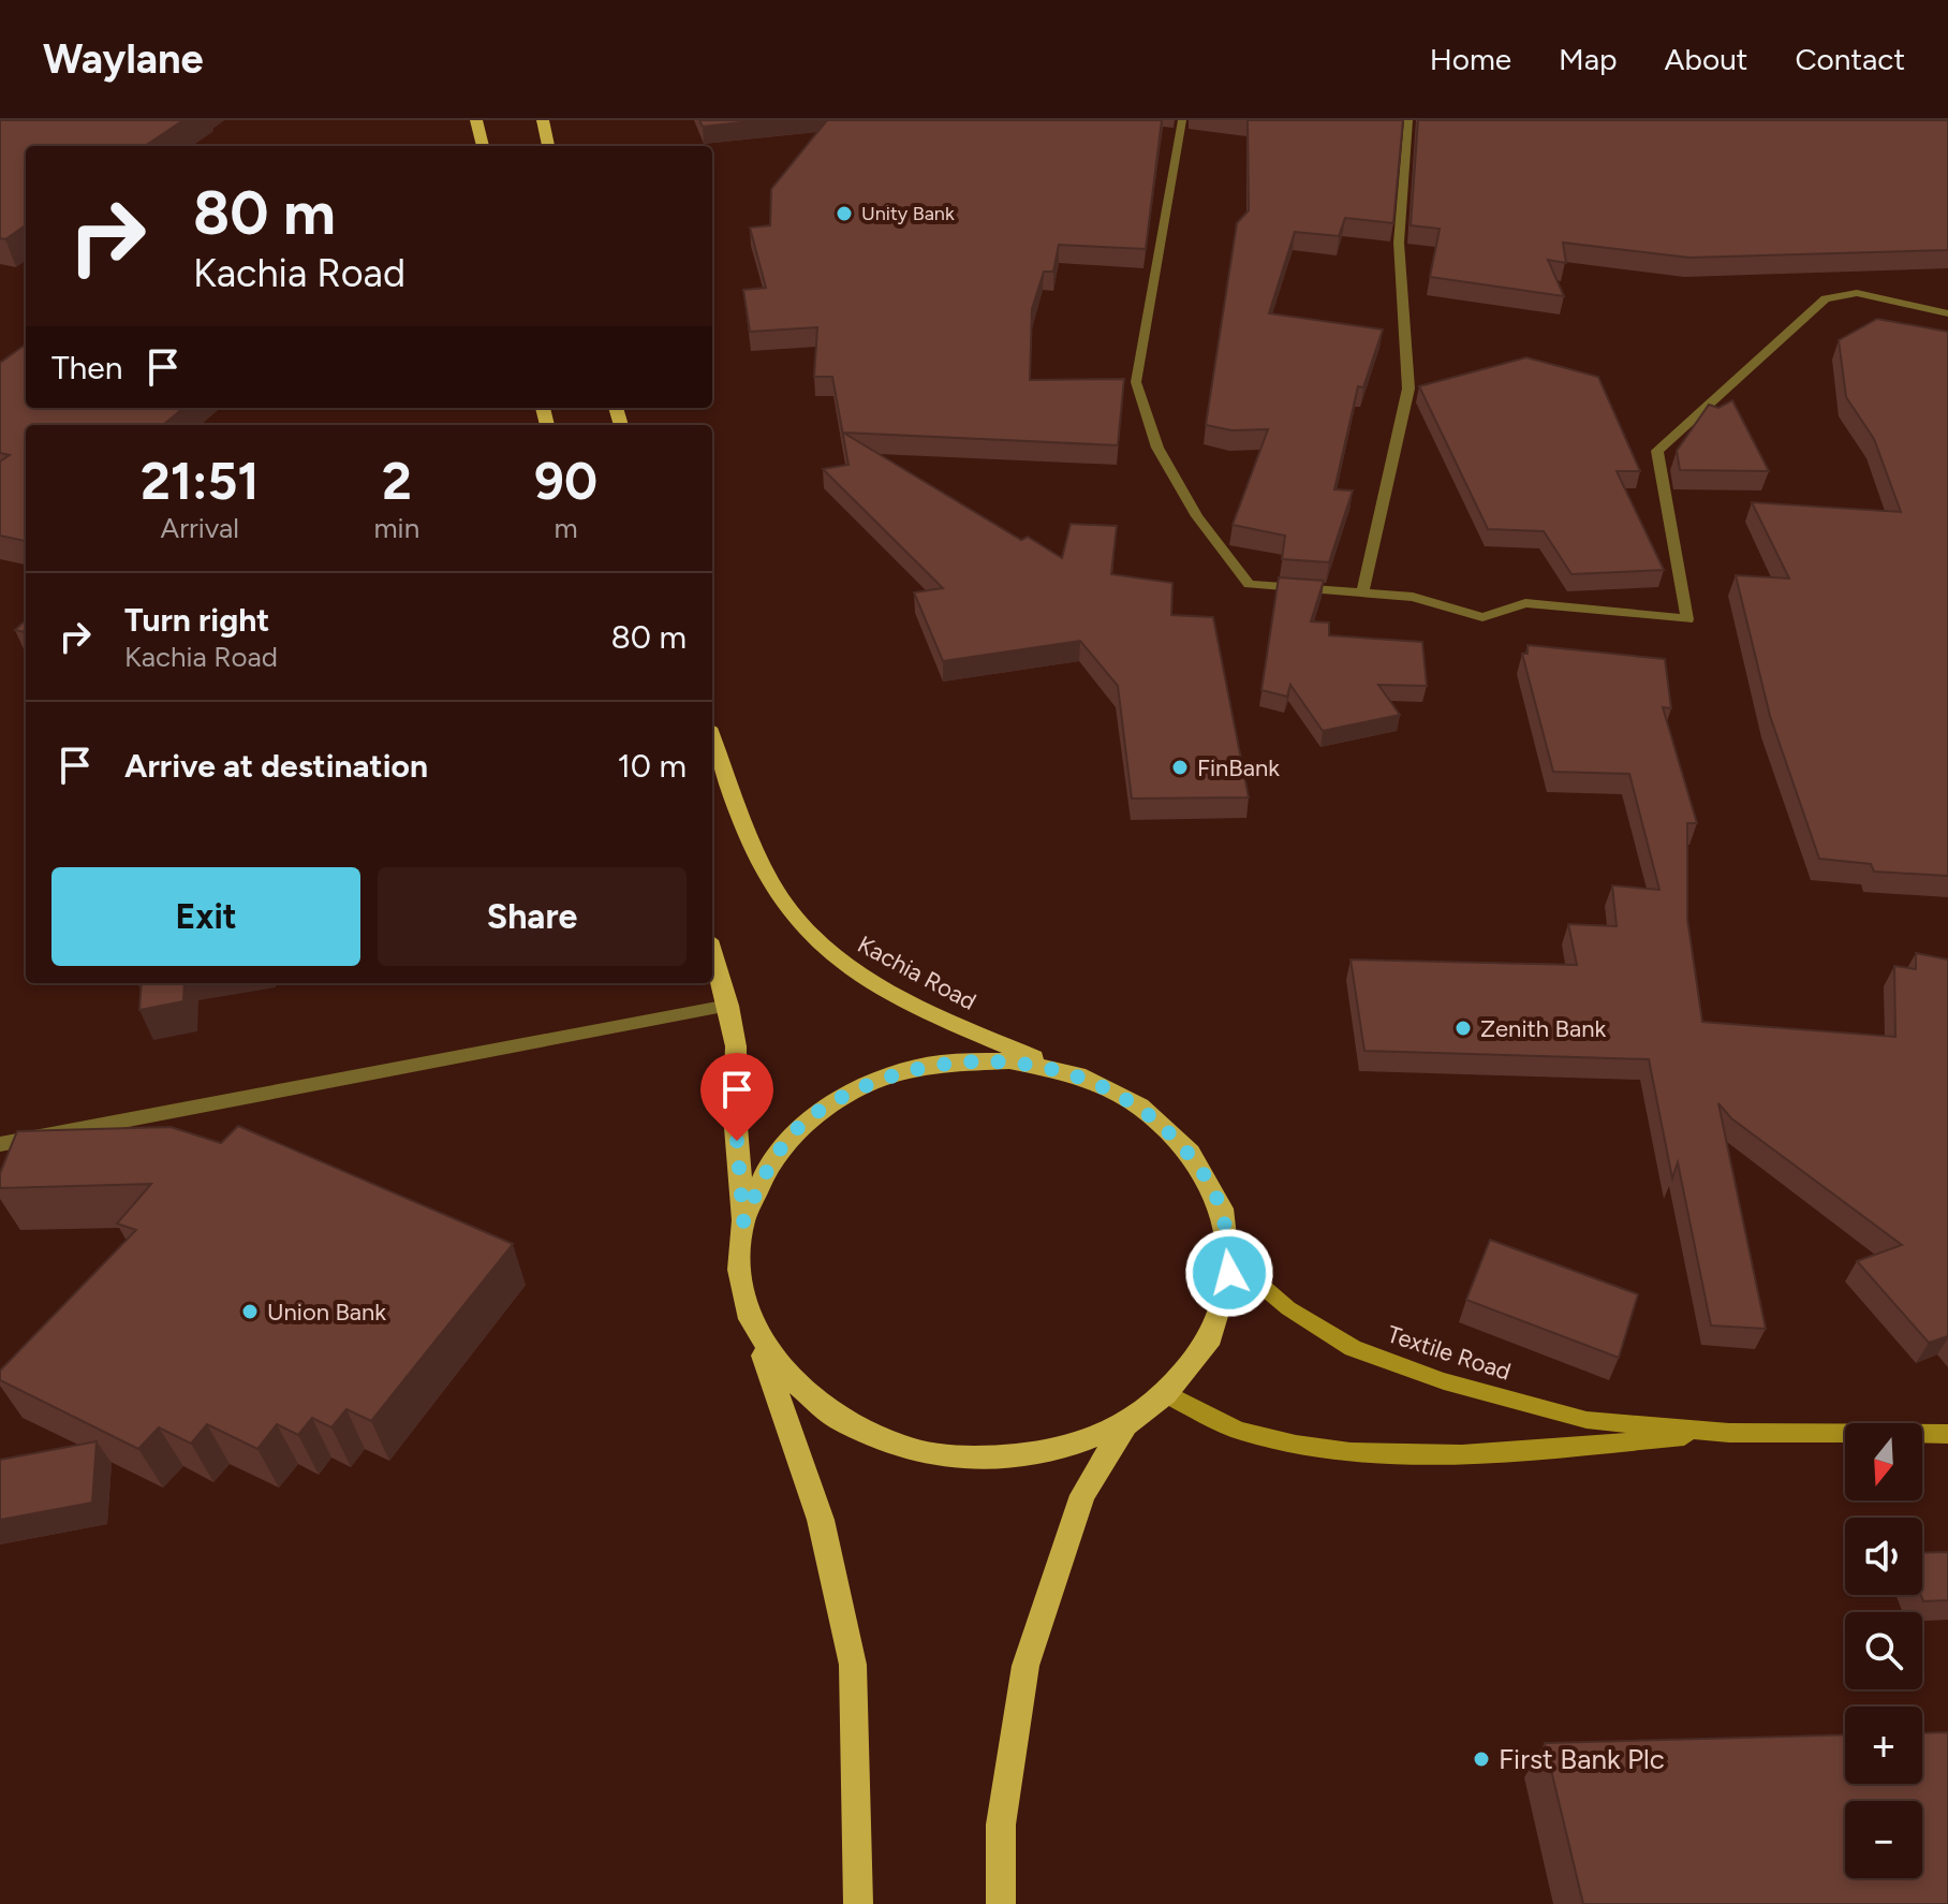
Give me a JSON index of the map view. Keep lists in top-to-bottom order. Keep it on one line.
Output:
{"streets":{"main road":["Kachia Road"],"street":["Textile Road"]},"places":["Unity Bank","FinBank","Zenith Bank","Union Bank","First Bank Plc"],"north":"bottom","page":{"header":"Waylane","nav":["Home","Map","About","Contact"],"turn":["80 m","Kachia Road"],"then":"Then","eta":["21:51","Arrival","2","min","90","m"],"list":[{"name":"Turn right","note":"Kachia Road","value":"80 m"},{"name":"Arrive at destination","value":"10 m"}],"buttons":["Exit","Share"],"map_buttons":["+","−"]}}
